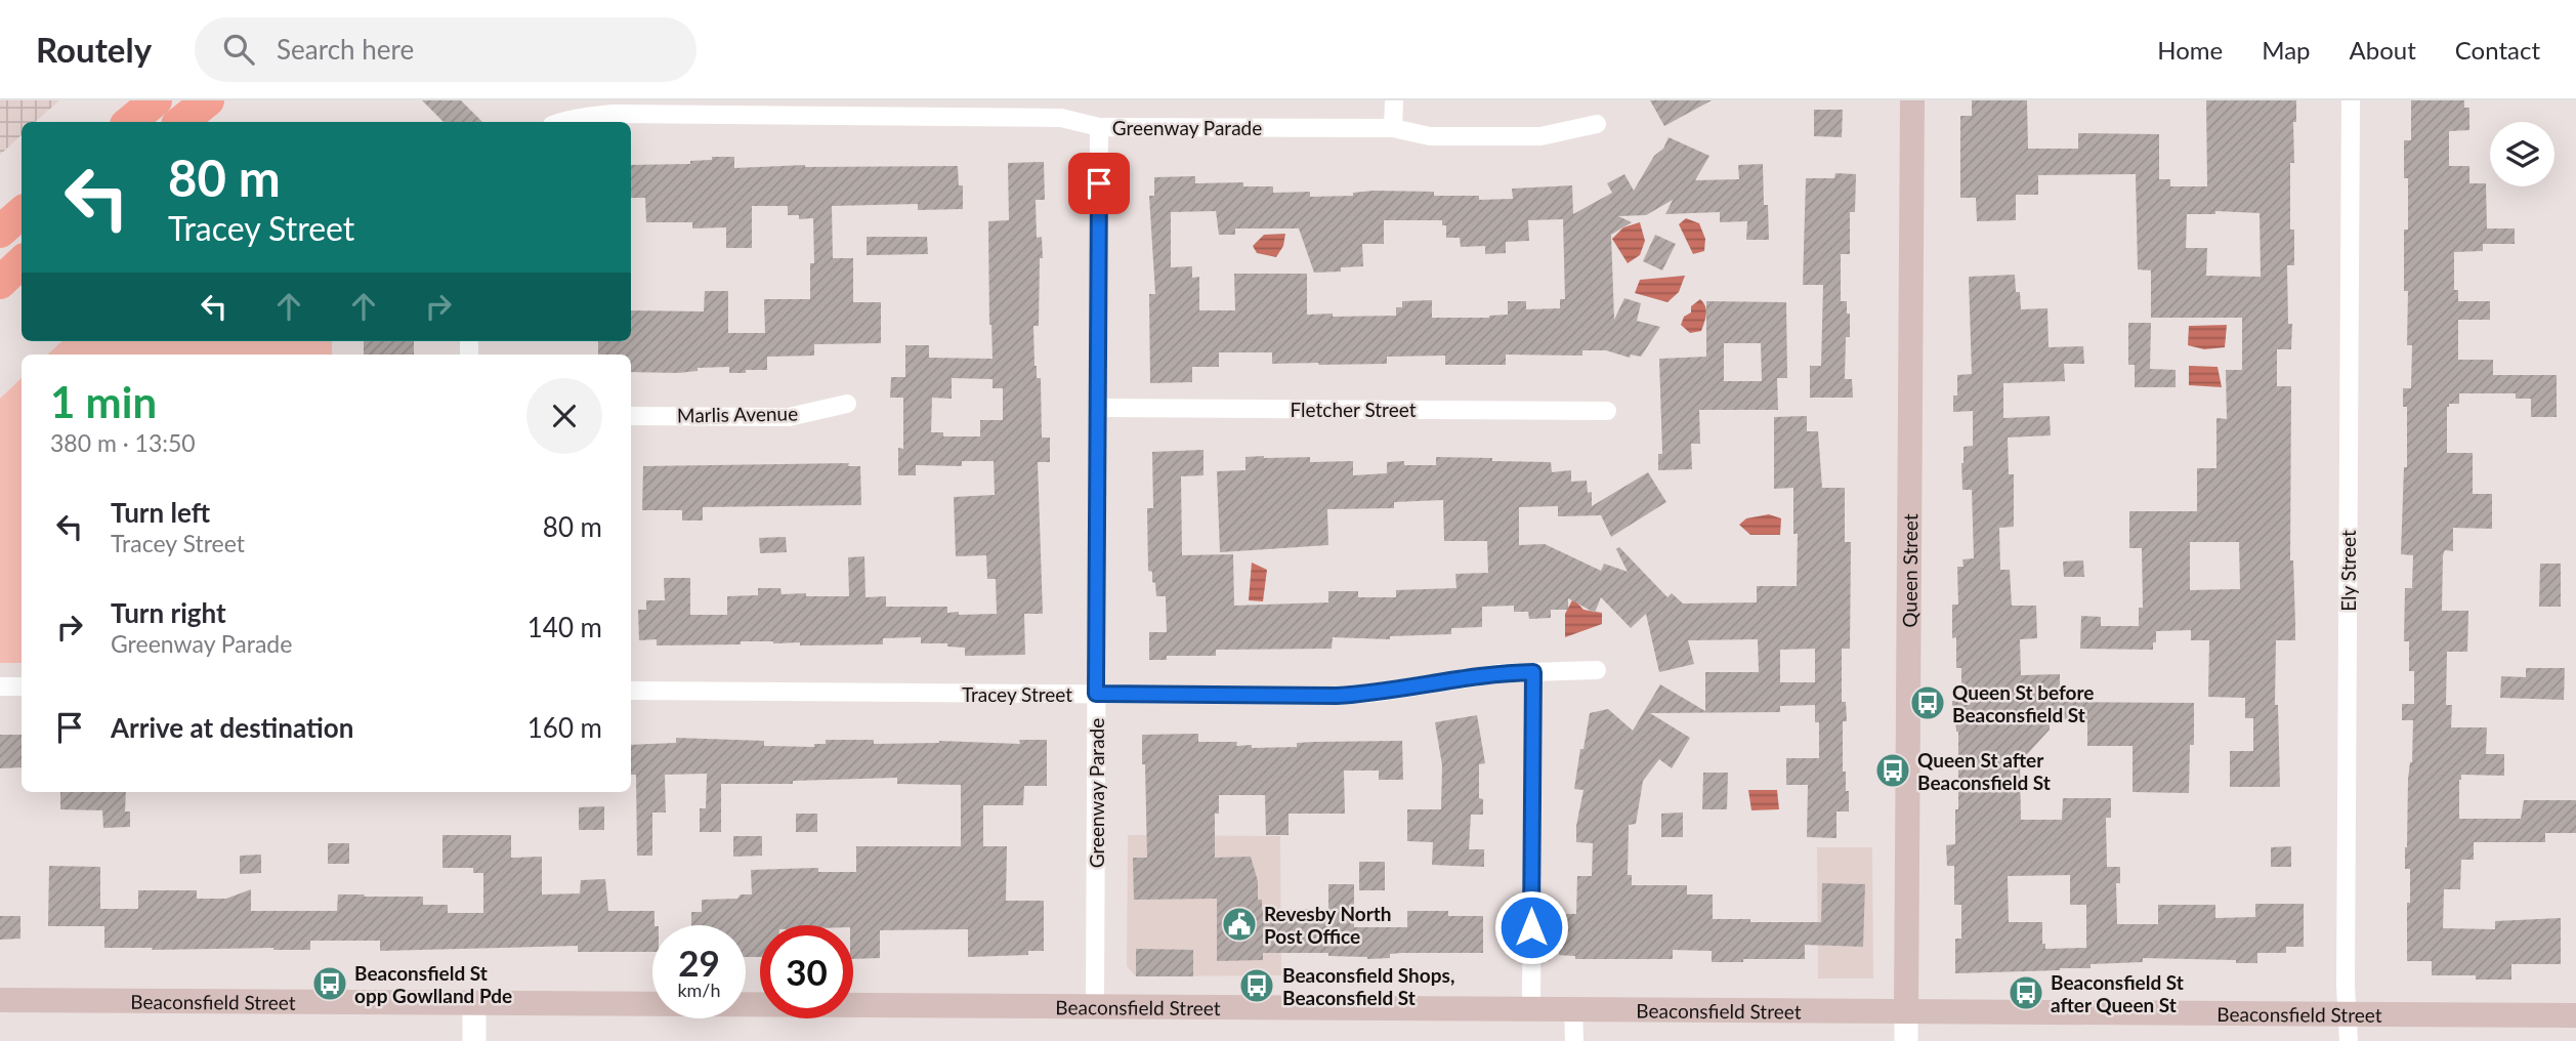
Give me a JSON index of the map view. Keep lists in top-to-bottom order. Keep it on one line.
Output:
{"streets":{"main road":["Queen Street","Beaconsfield Street"],"street":["Greenway Parade","Fletcher Street","Marlis Avenue","Ely Street","Tracey Street"]},"crossings":[["Greenway Parade","Fletcher Street"],["Greenway Parade","Tracey Street"],["Greenway Parade","Beaconsfield Street"],["Queen Street","Beaconsfield Street"],["Ely Street","Beaconsfield Street"]],"places":{"bus stop":["Queen St before Beaconsfield St","Queen St after Beaconsfield St","Beaconsfield St opp Gowlland Pde","Beaconsfield Shops, Beaconsfield St","Beaconsfield St after Queen St"],"public building":["Revesby North Post Office"]},"page":{"header":"Routely","search":"Search here","nav":["Home","Map","About","Contact"],"turn":["80 m","Tracey Street"],"heading":["1 min","380 m · 13:50"],"list":[{"name":"Turn left","note":"Tracey Street","value":"80 m"},{"name":"Turn right","note":"Greenway Parade","value":"140 m"},{"name":"Arrive at destination","value":"160 m"}],"speed":"29 km/h","limit":"30"}}
